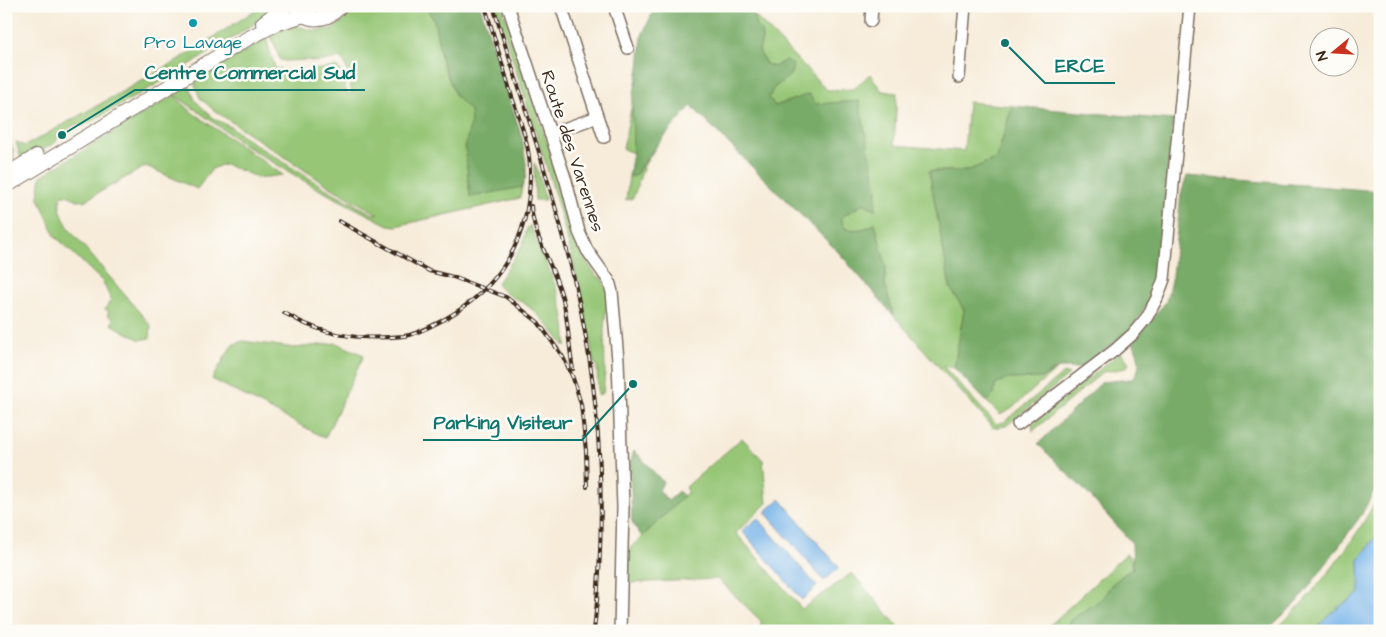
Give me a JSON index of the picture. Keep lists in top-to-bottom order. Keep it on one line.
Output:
{"streets":{"street":["Route des Varennes"]},"places":["Pro Lavage","ERCE","Centre Commercial Sud","Parking Visiteur"],"north":"left"}
